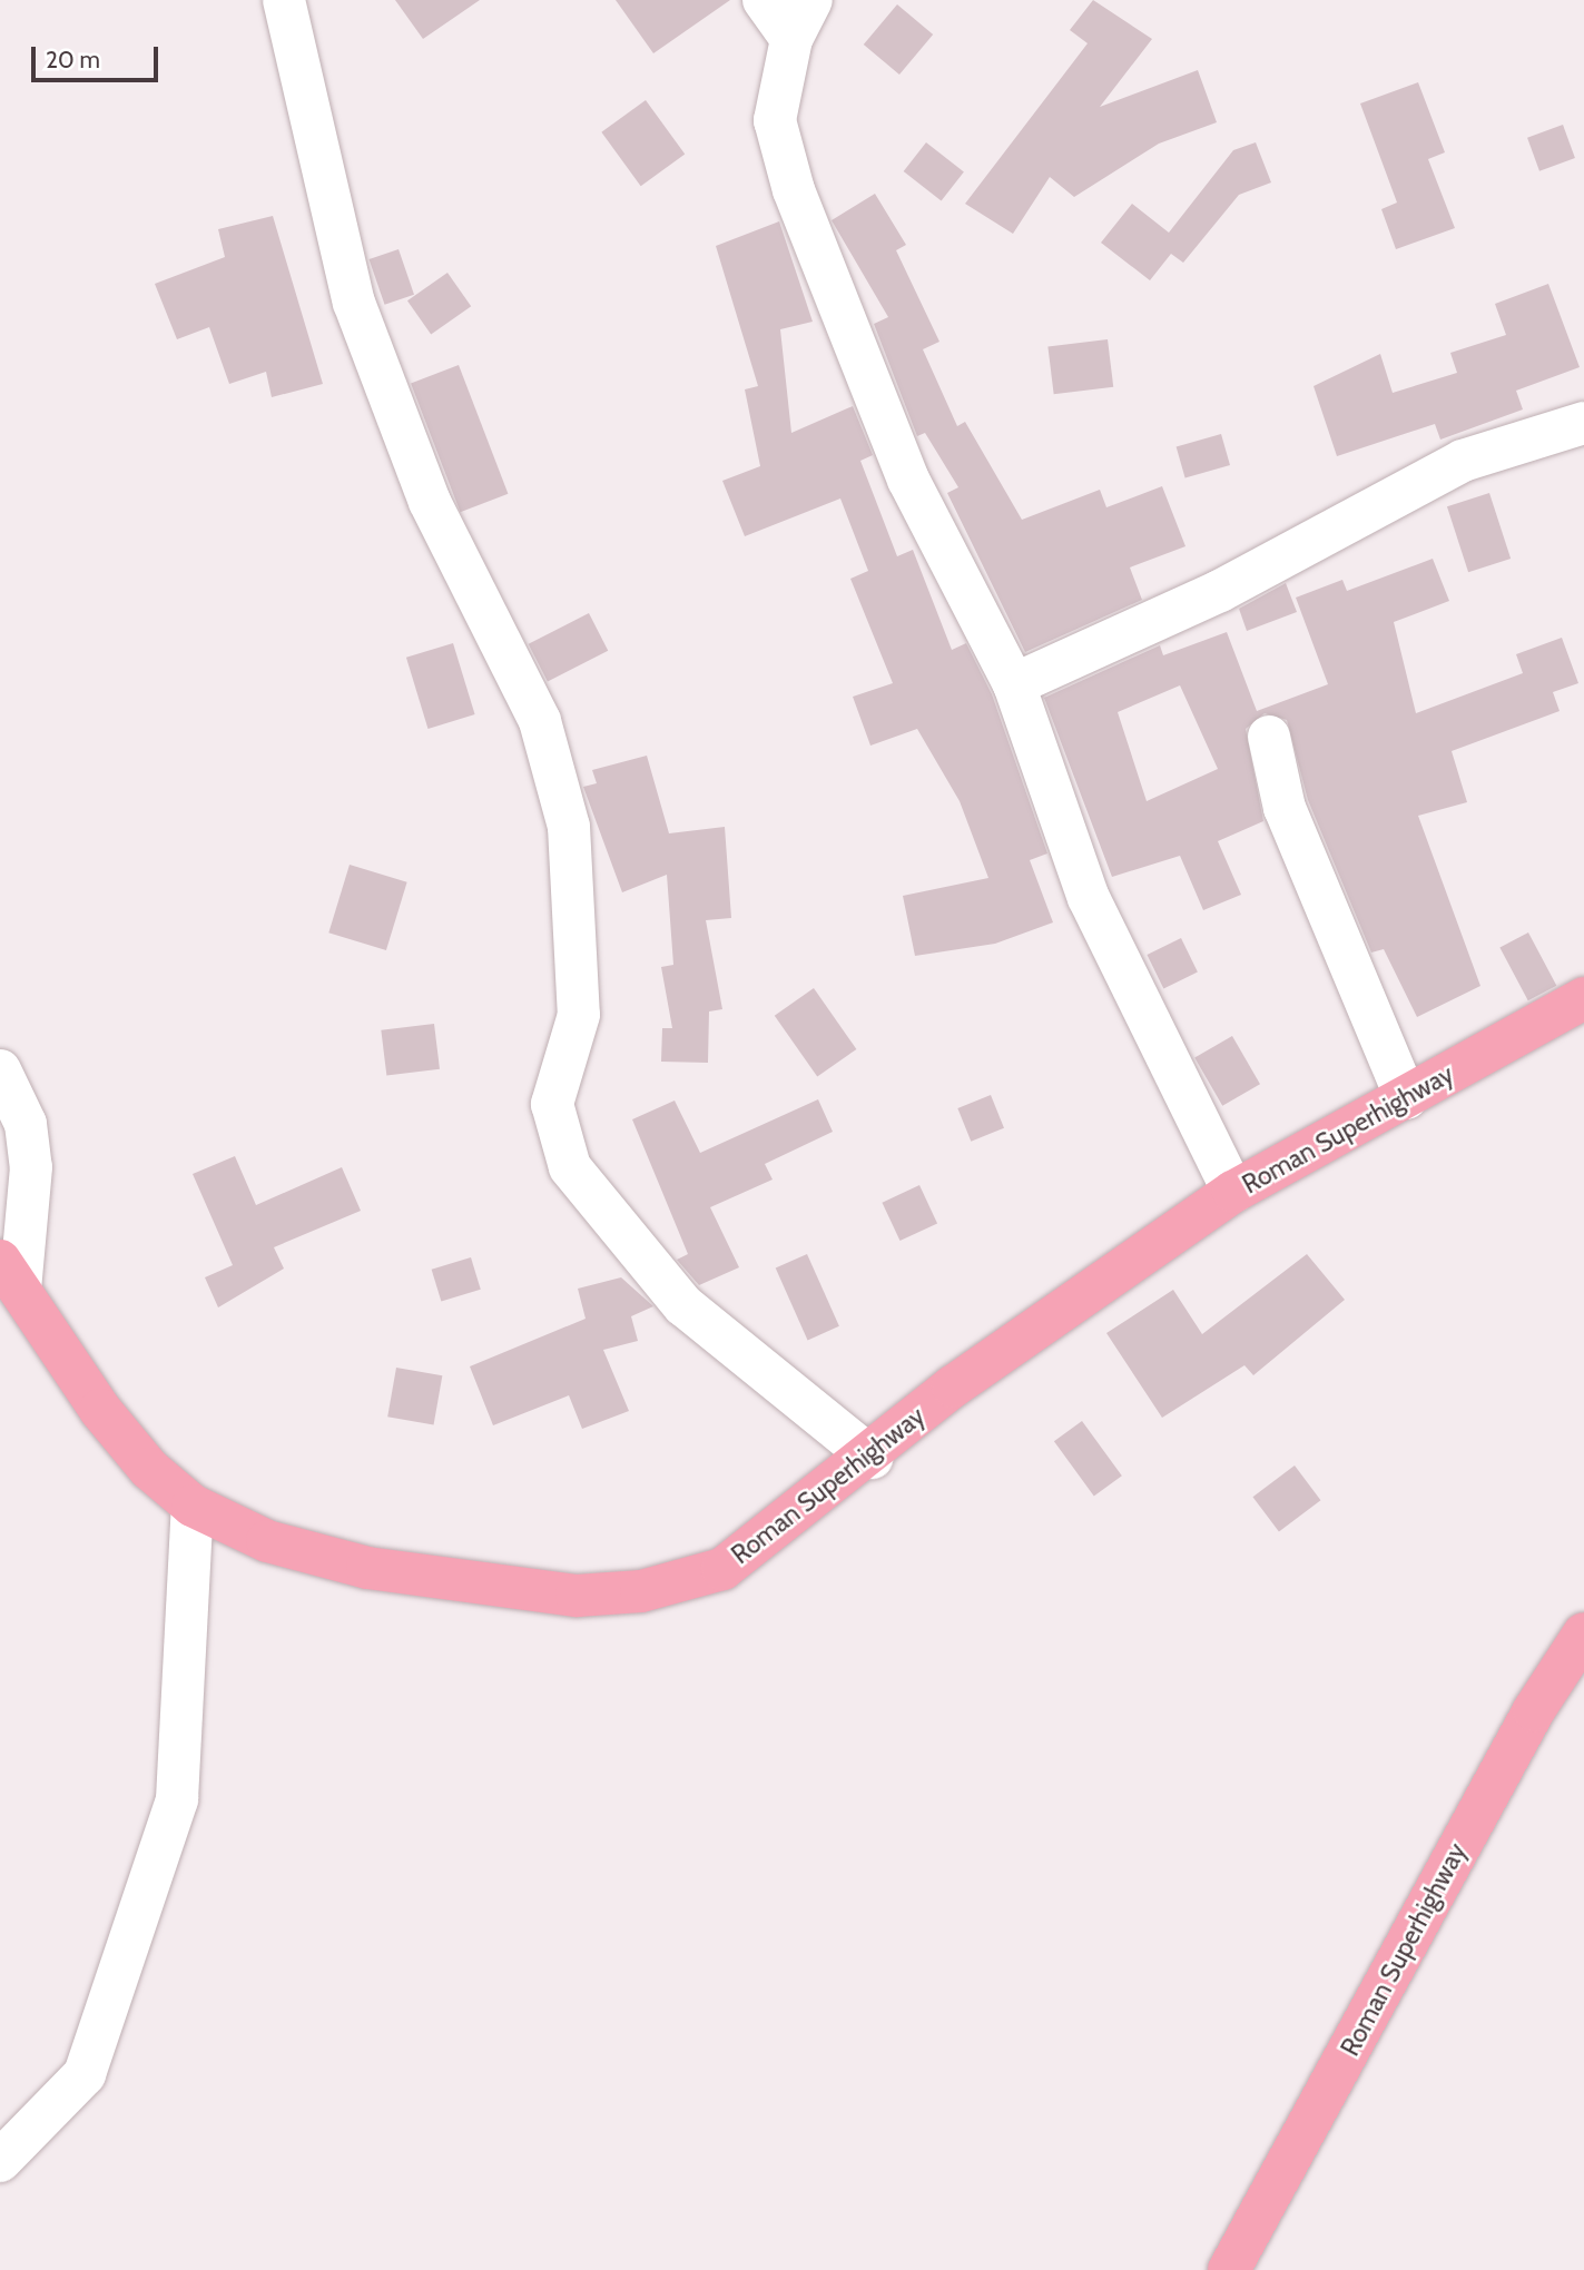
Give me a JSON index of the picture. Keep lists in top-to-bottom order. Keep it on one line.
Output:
{"streets":{"main road":["Roman Superhighway"]},"scale_bar":"20 m"}
